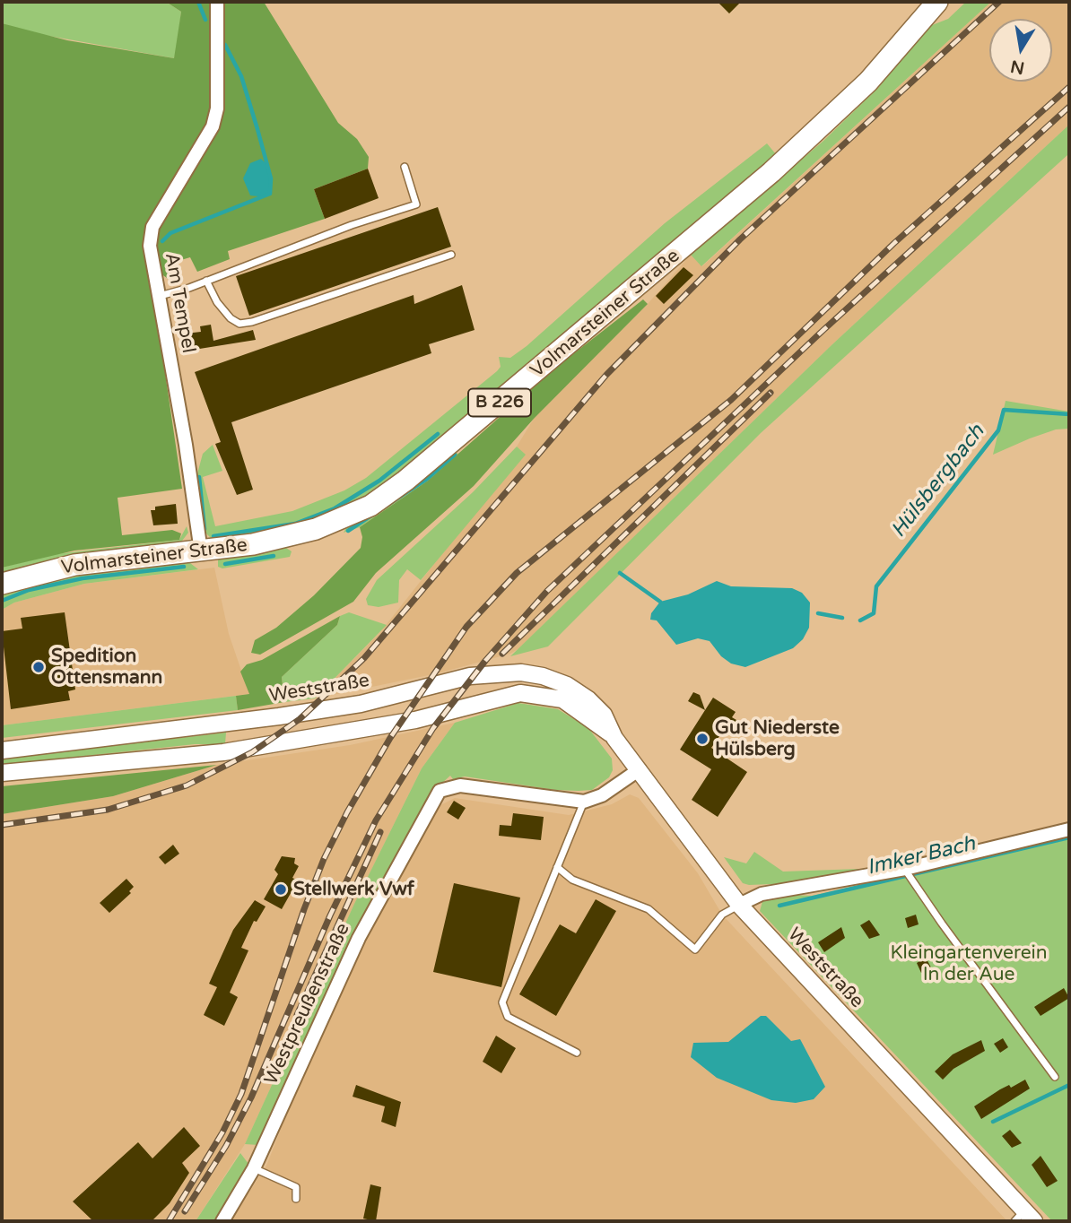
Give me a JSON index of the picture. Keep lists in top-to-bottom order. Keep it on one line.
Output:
{"streets":{"main road":["Volmarsteiner Straße","B 226"],"street":["Am Tempel","Weststraße","Westpreußenstraße"]},"crossings":[["Am Tempel","Volmarsteiner Straße"]],"water":["Hülsbergbach","Imker Bach"],"parks":["Kleingartenverein In der Aue"],"places":["Spedition Ottensmann","Gut Niederste Hülsberg","Stellwerk Vwf"],"north":"bottom"}
